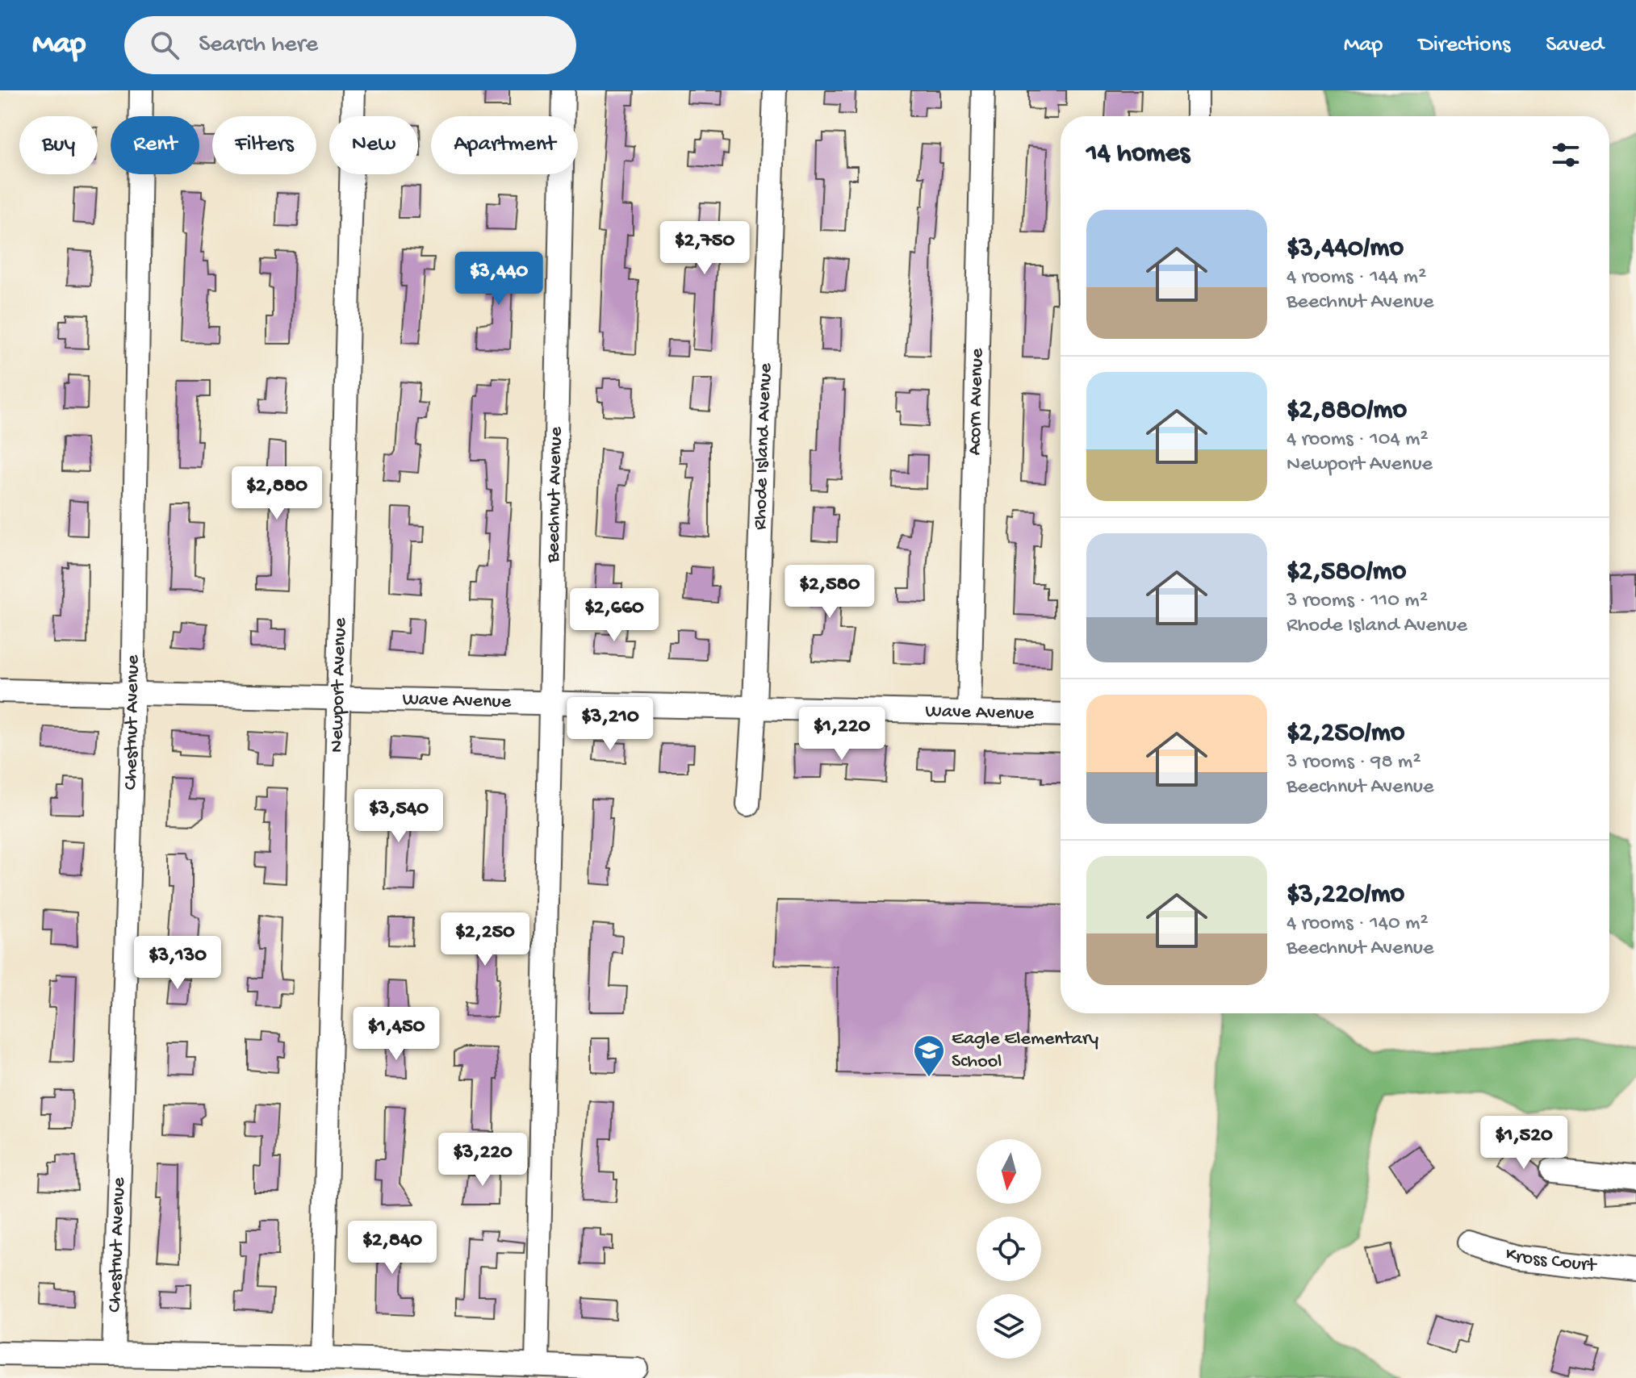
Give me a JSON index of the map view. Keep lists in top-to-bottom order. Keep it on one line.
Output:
{"streets":{"street":["Acorn Avenue","Rhode Island Avenue","Beechnut Avenue","Newport Avenue","Wave Avenue","Chestnut Avenue","Kross Court"]},"crossings":[["Acorn Avenue","Wave Avenue"],["Rhode Island Avenue","Wave Avenue"],["Beechnut Avenue","Wave Avenue"],["Newport Avenue","Wave Avenue"],["Wave Avenue","Chestnut Avenue"]],"places":{"school or university":["Eagle Elementary School"]},"north":"bottom","page":{"header":"Map","search":"Search here","nav":["Map","Directions","Saved"],"chip":["Buy","Rent","Filters","New","Apartment"],"heading":"14 homes","list":[{"name":"$3,440/mo","note":"4 rooms · 144 m² · Beechnut Avenue"},{"name":"$2,880/mo","note":"4 rooms · 104 m² · Newport Avenue"},{"name":"$2,580/mo","note":"3 rooms · 110 m² · Rhode Island Avenue"},{"name":"$2,250/mo","note":"3 rooms · 98 m² · Beechnut Avenue"},{"name":"$3,220/mo","note":"4 rooms · 140 m² · Beechnut Avenue"}],"price":["$2,750","$3,440","$2,880","$2,580","$2,660","$3,210","$1,220","$3,540","$2,250","$3,130","$1,450","$1,520","$3,220","$2,840"]}}
